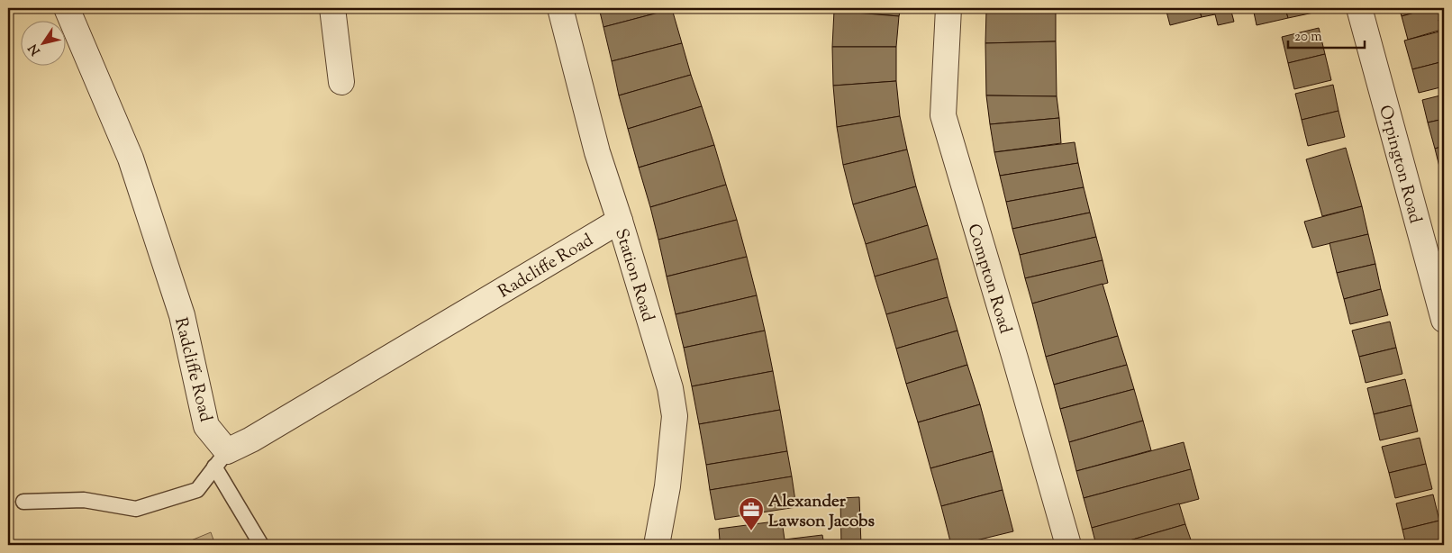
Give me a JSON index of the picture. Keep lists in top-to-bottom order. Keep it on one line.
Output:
{"streets":{"street":["Orpington Road","Radcliffe Road","Station Road","Compton Road"]},"crossings":[["Radcliffe Road","Station Road"]],"places":{"office":["Alexander Lawson Jacobs"]},"scale_bar":"20 m","north":"bottom left"}
